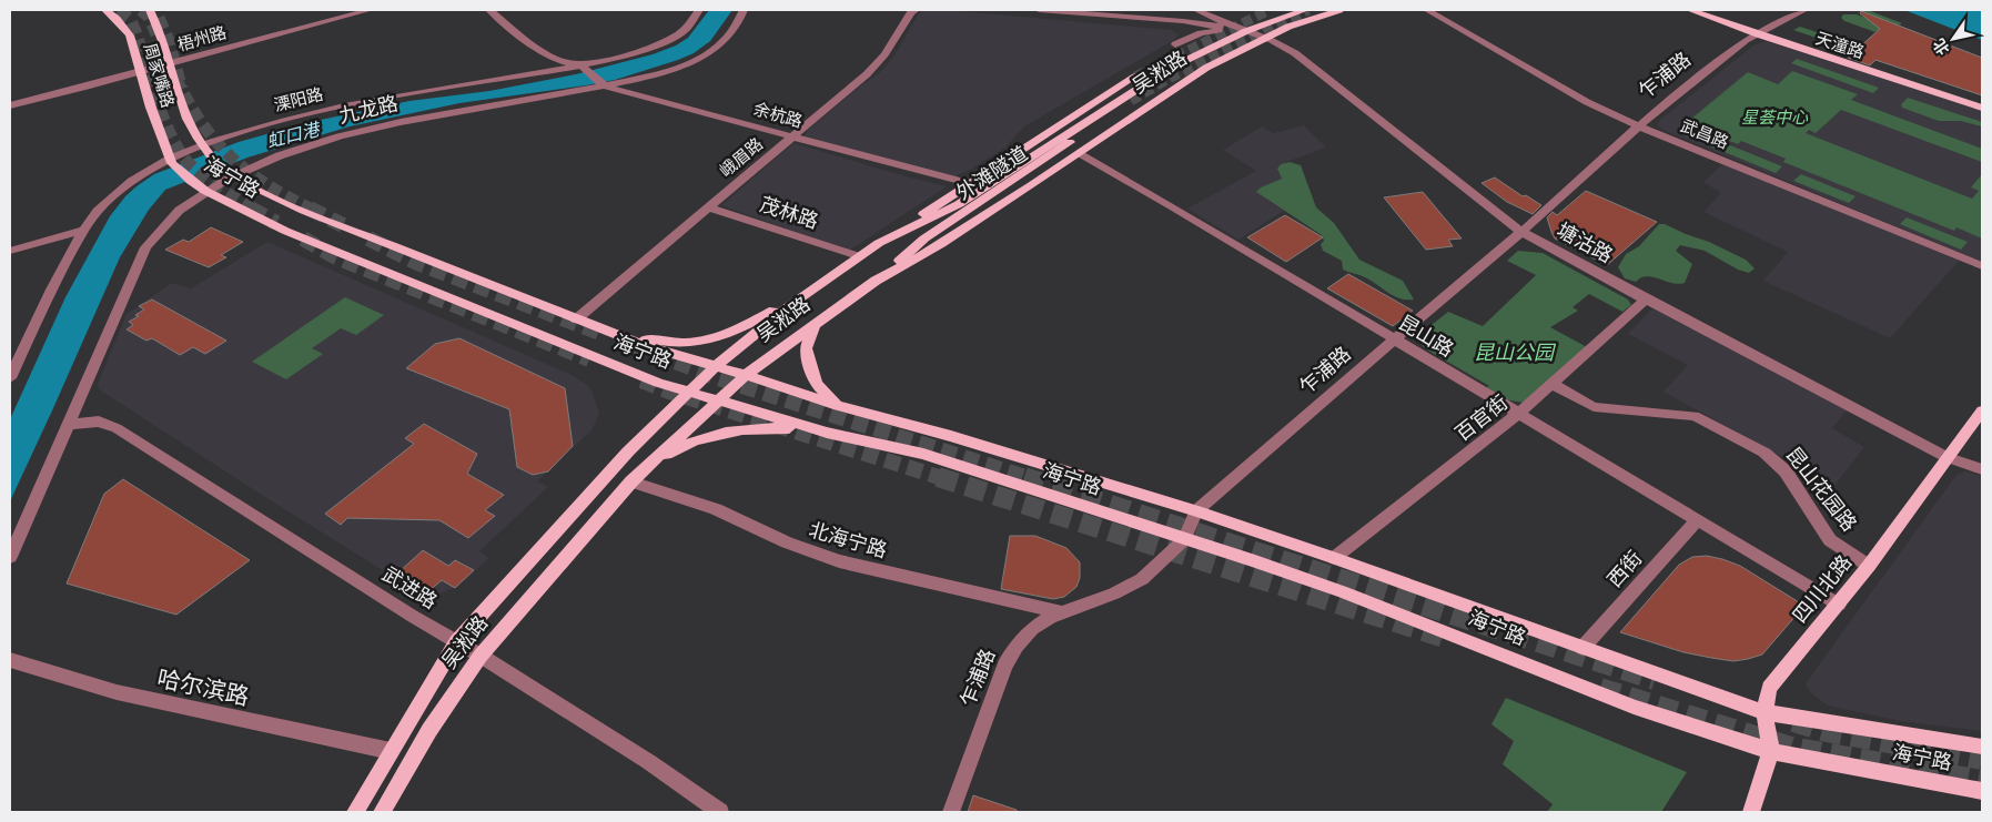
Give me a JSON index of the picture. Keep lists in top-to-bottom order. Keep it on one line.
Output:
{"streets":{"main road":["天潼路","吴淞路","周家嘴路","外滩隧道","海宁路","四川北路"],"street":["梧州路","乍浦路","溧阳路","九龙路","余杭路","武昌路","峨眉路","茂林路","塘沽路","昆山路","百官街","昆山花园路","北海宁路","西街","武进路","哈尔滨路"]},"crossings":[["梧州路","周家嘴路"],["天潼路","乍浦路"],["吴淞路","外滩隧道"],["吴淞路","海宁路"],["吴淞路","茂林路"],["吴淞路","塘沽路"],["吴淞路","昆山路"],["吴淞路","北海宁路"],["吴淞路","武进路"],["吴淞路","哈尔滨路"],["周家嘴路","溧阳路"],["周家嘴路","海宁路"],["乍浦路","武昌路"],["乍浦路","海宁路"],["乍浦路","塘沽路"],["乍浦路","昆山路"],["乍浦路","北海宁路"],["溧阳路","九龙路"],["溧阳路","余杭路"],["溧阳路","海宁路"],["九龙路","余杭路"],["九龙路","海宁路"],["九龙路","武进路"],["余杭路","峨眉路"],["峨眉路","海宁路"],["峨眉路","茂林路"],["海宁路","百官街"],["海宁路","西街"],["海宁路","四川北路"],["塘沽路","百官街"],["塘沽路","四川北路"],["昆山路","百官街"],["昆山路","西街"],["昆山路","四川北路"],["百官街","昆山花园路"],["昆山花园路","四川北路"]],"water":["虹口港"],"parks":["星荟中心","昆山公园"],"north":"bottom left"}
